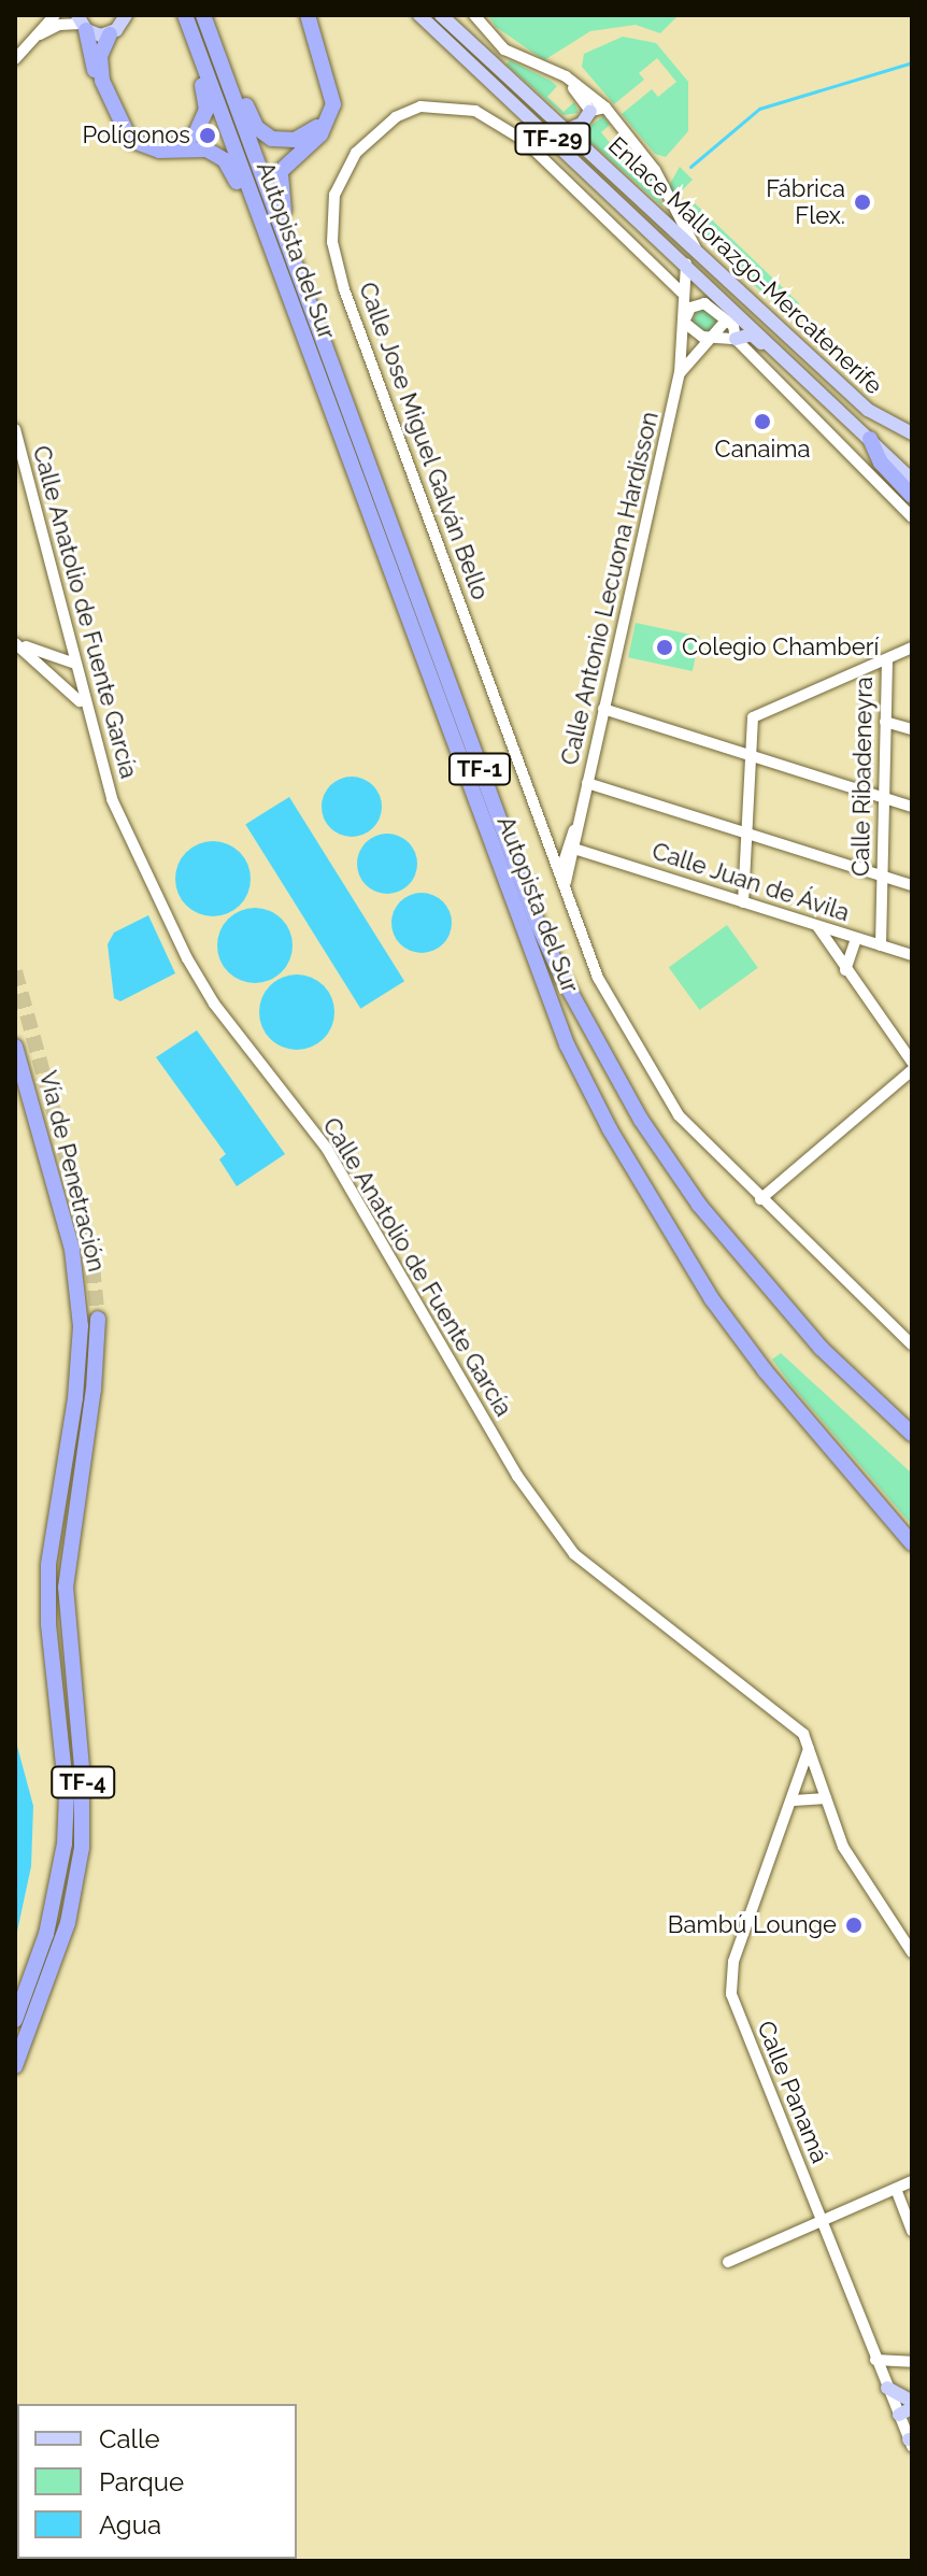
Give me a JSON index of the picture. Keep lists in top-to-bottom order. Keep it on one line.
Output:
{"streets":{"highway":["Autopista del Sur","TF-1","Vía de Penetración","TF-4"],"main road":["TF-29","Enlace Mallorazgo-Mercatenerife"],"street":["Calle Jose Miguel Galván Bello","Calle Antonio Lecuona Hardisson","Calle Anatolio de Fuente García","Calle Ribadeneyra","Calle Juan de Ávila","Calle Panamá"]},"crossings":[["TF-29","Enlace Mallorazgo-Mercatenerife"],["Enlace Mallorazgo-Mercatenerife","Calle Antonio Lecuona Hardisson"],["Calle Jose Miguel Galván Bello","Calle Antonio Lecuona Hardisson"],["Calle Antonio Lecuona Hardisson","Calle Juan de Ávila"],["Calle Anatolio de Fuente García","Calle Panamá"],["Calle Ribadeneyra","Calle Juan de Ávila"]],"places":["Polígonos","Fábrica Flex.","Canaima","Colegio Chamberí","Bambú Lounge"],"legend":["Calle","Parque","Agua"]}
